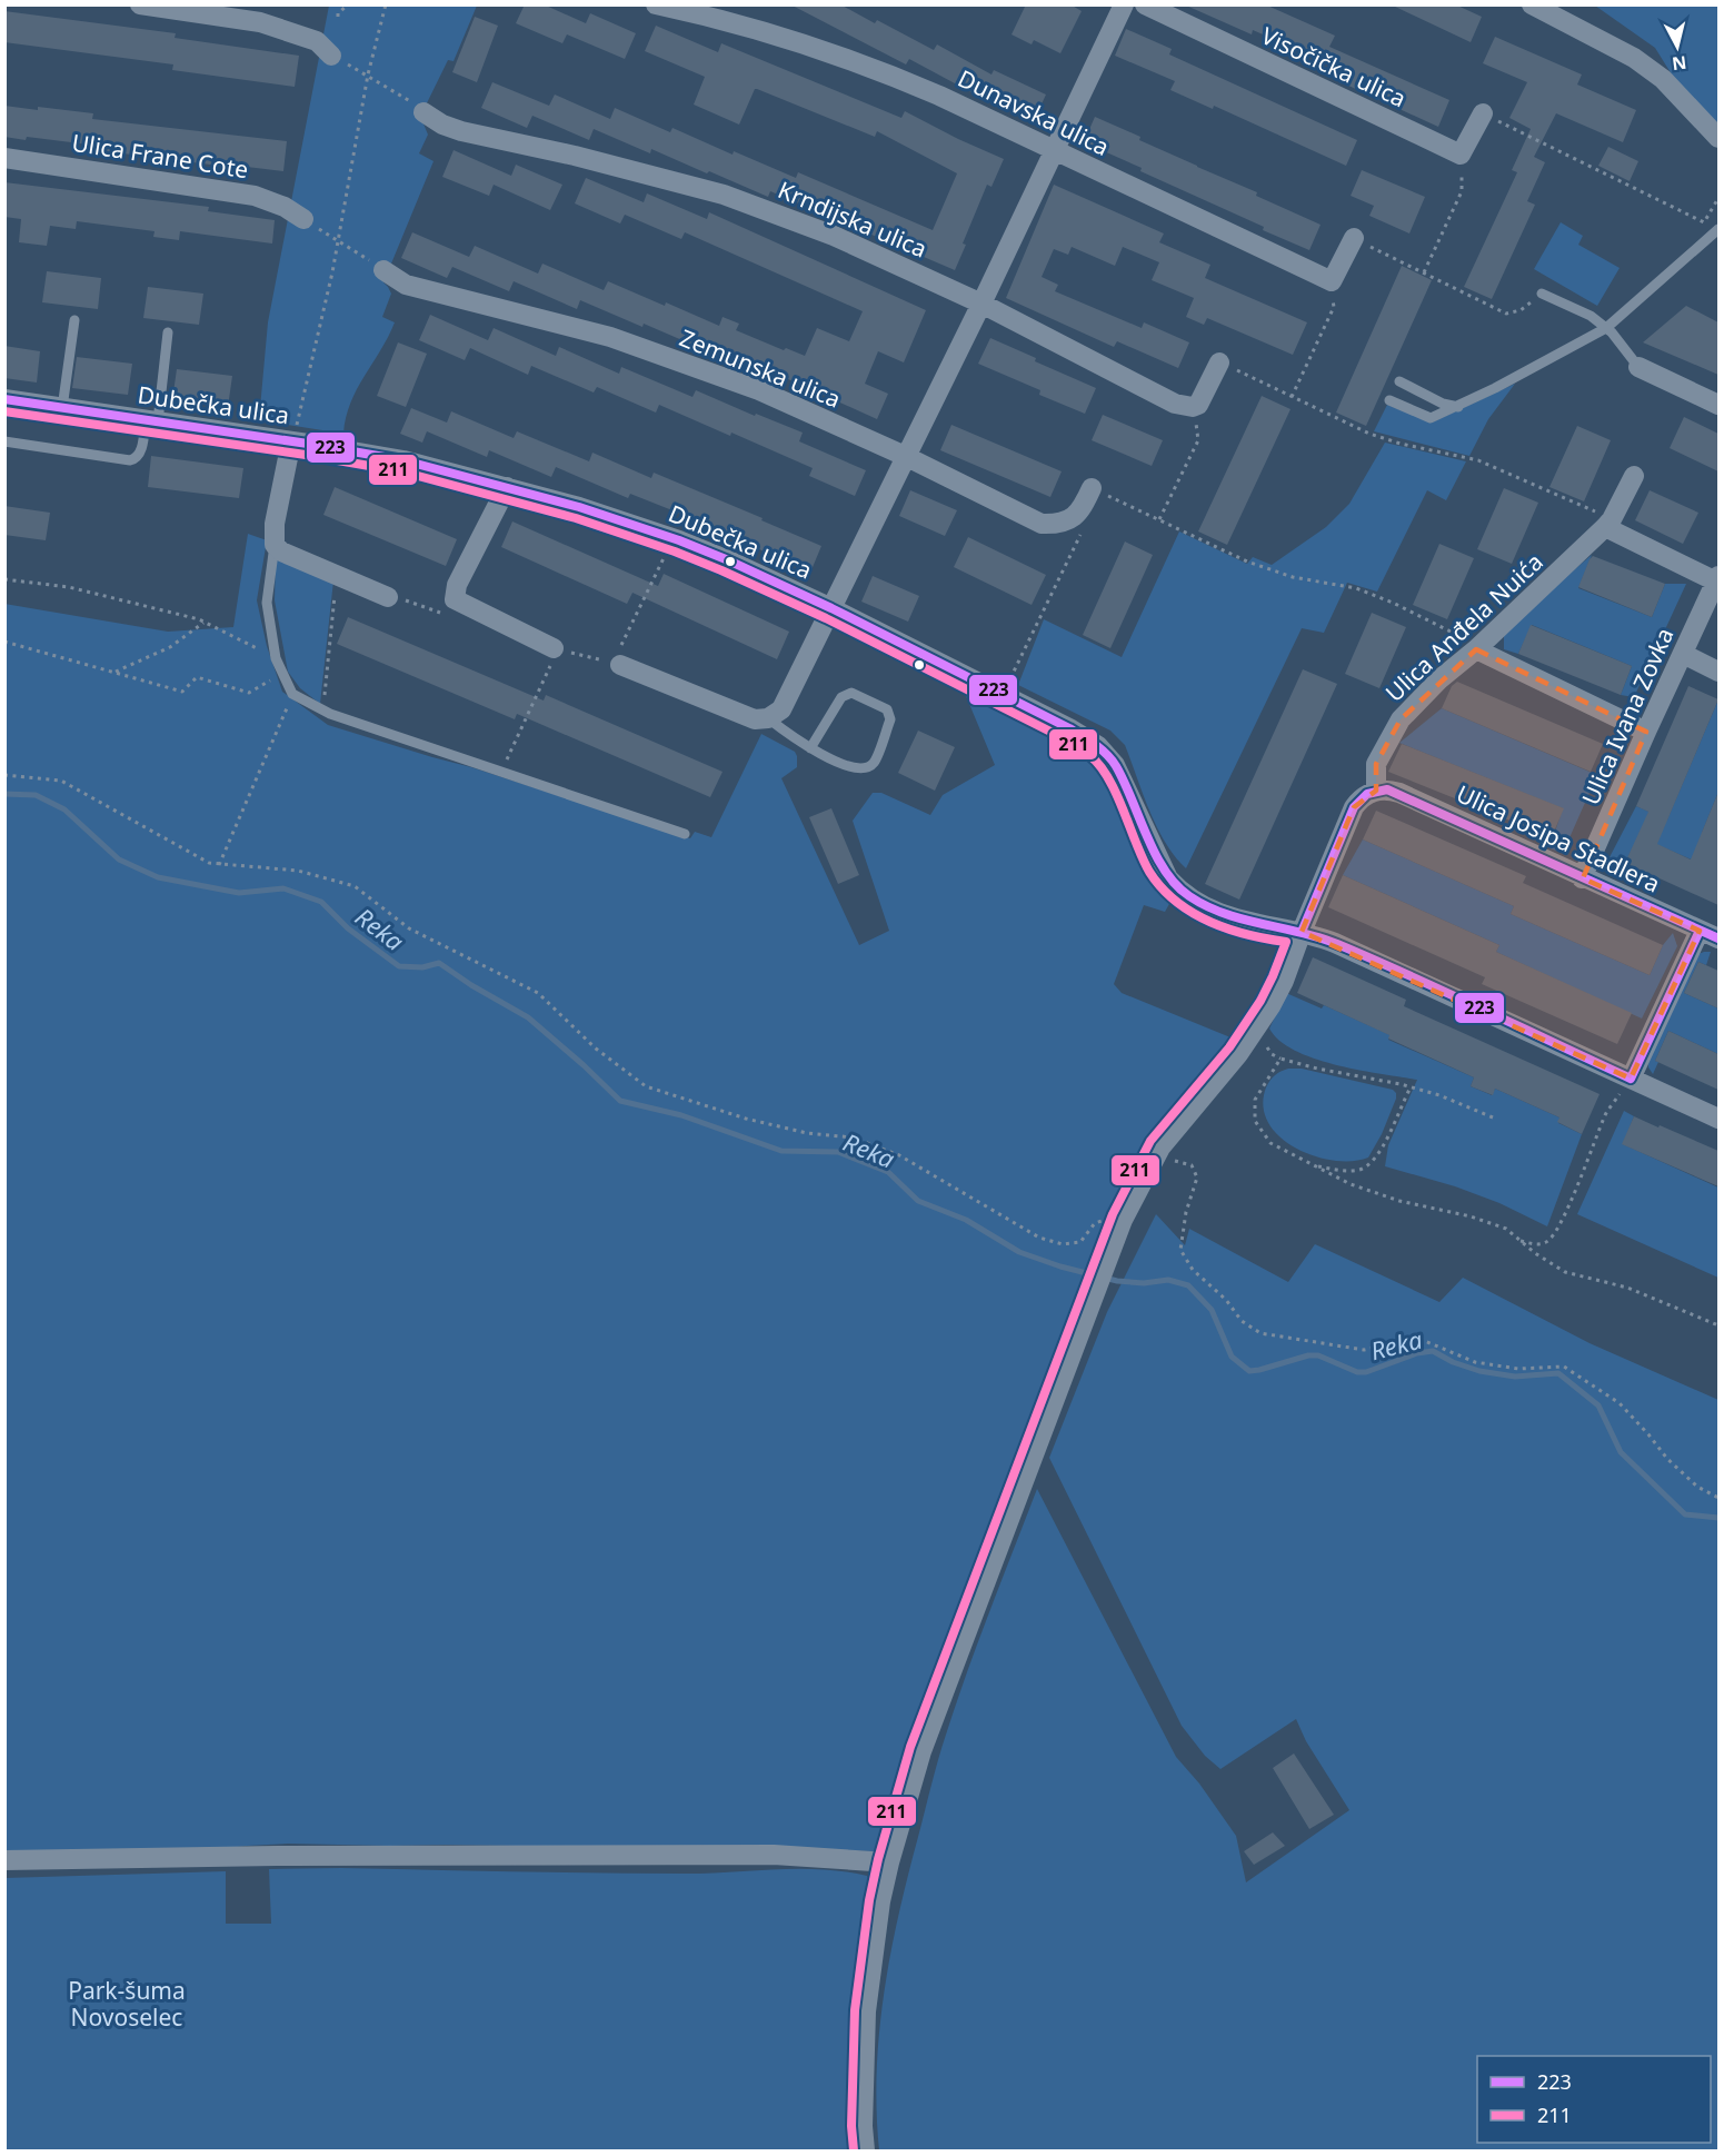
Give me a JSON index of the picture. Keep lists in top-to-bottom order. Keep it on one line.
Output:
{"streets":{"street":["Visočička ulica","Dunavska ulica","Ulica Frane Cote","Krndijska ulica","Zemunska ulica","Dubečka ulica","Ulica Anđela Nuića","Ulica Ivana Zovka","Ulica Josipa Stadlera"]},"crossings":[["Ulica Anđela Nuića","Ulica Josipa Stadlera"],["Ulica Ivana Zovka","Ulica Josipa Stadlera"]],"water":["Reka"],"parks":["Park-šuma Novoselec"],"lines":["transit line 223","transit line 211"],"legend":["223","211"],"north":"bottom"}
